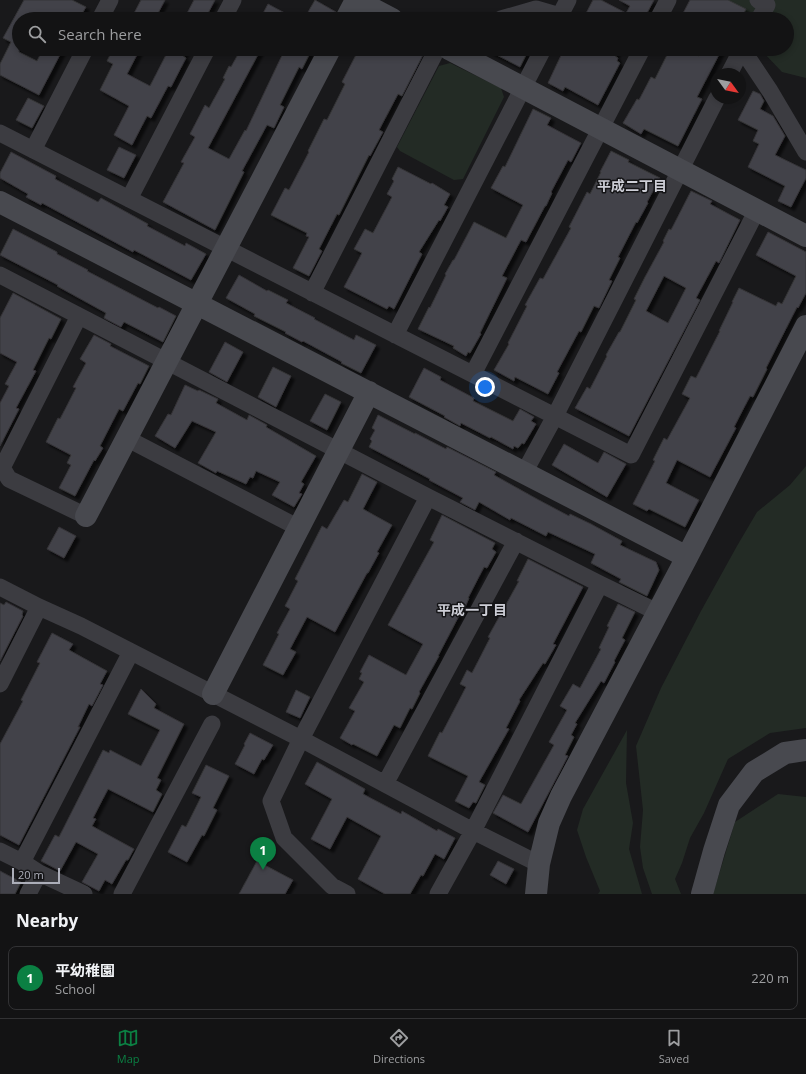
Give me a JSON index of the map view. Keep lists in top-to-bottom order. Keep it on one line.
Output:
{"districts":["平成二丁目","平成一丁目"],"scale_bar":"20 m","north":"bottom right","page":{"search":"Search here","pins":"1","scale":"20 m","heading":"Nearby","list":[{"mark":"1","name":"平幼稚園","note":"School","value":"220 m"}],"nav":["Map","Directions","Saved"]}}
